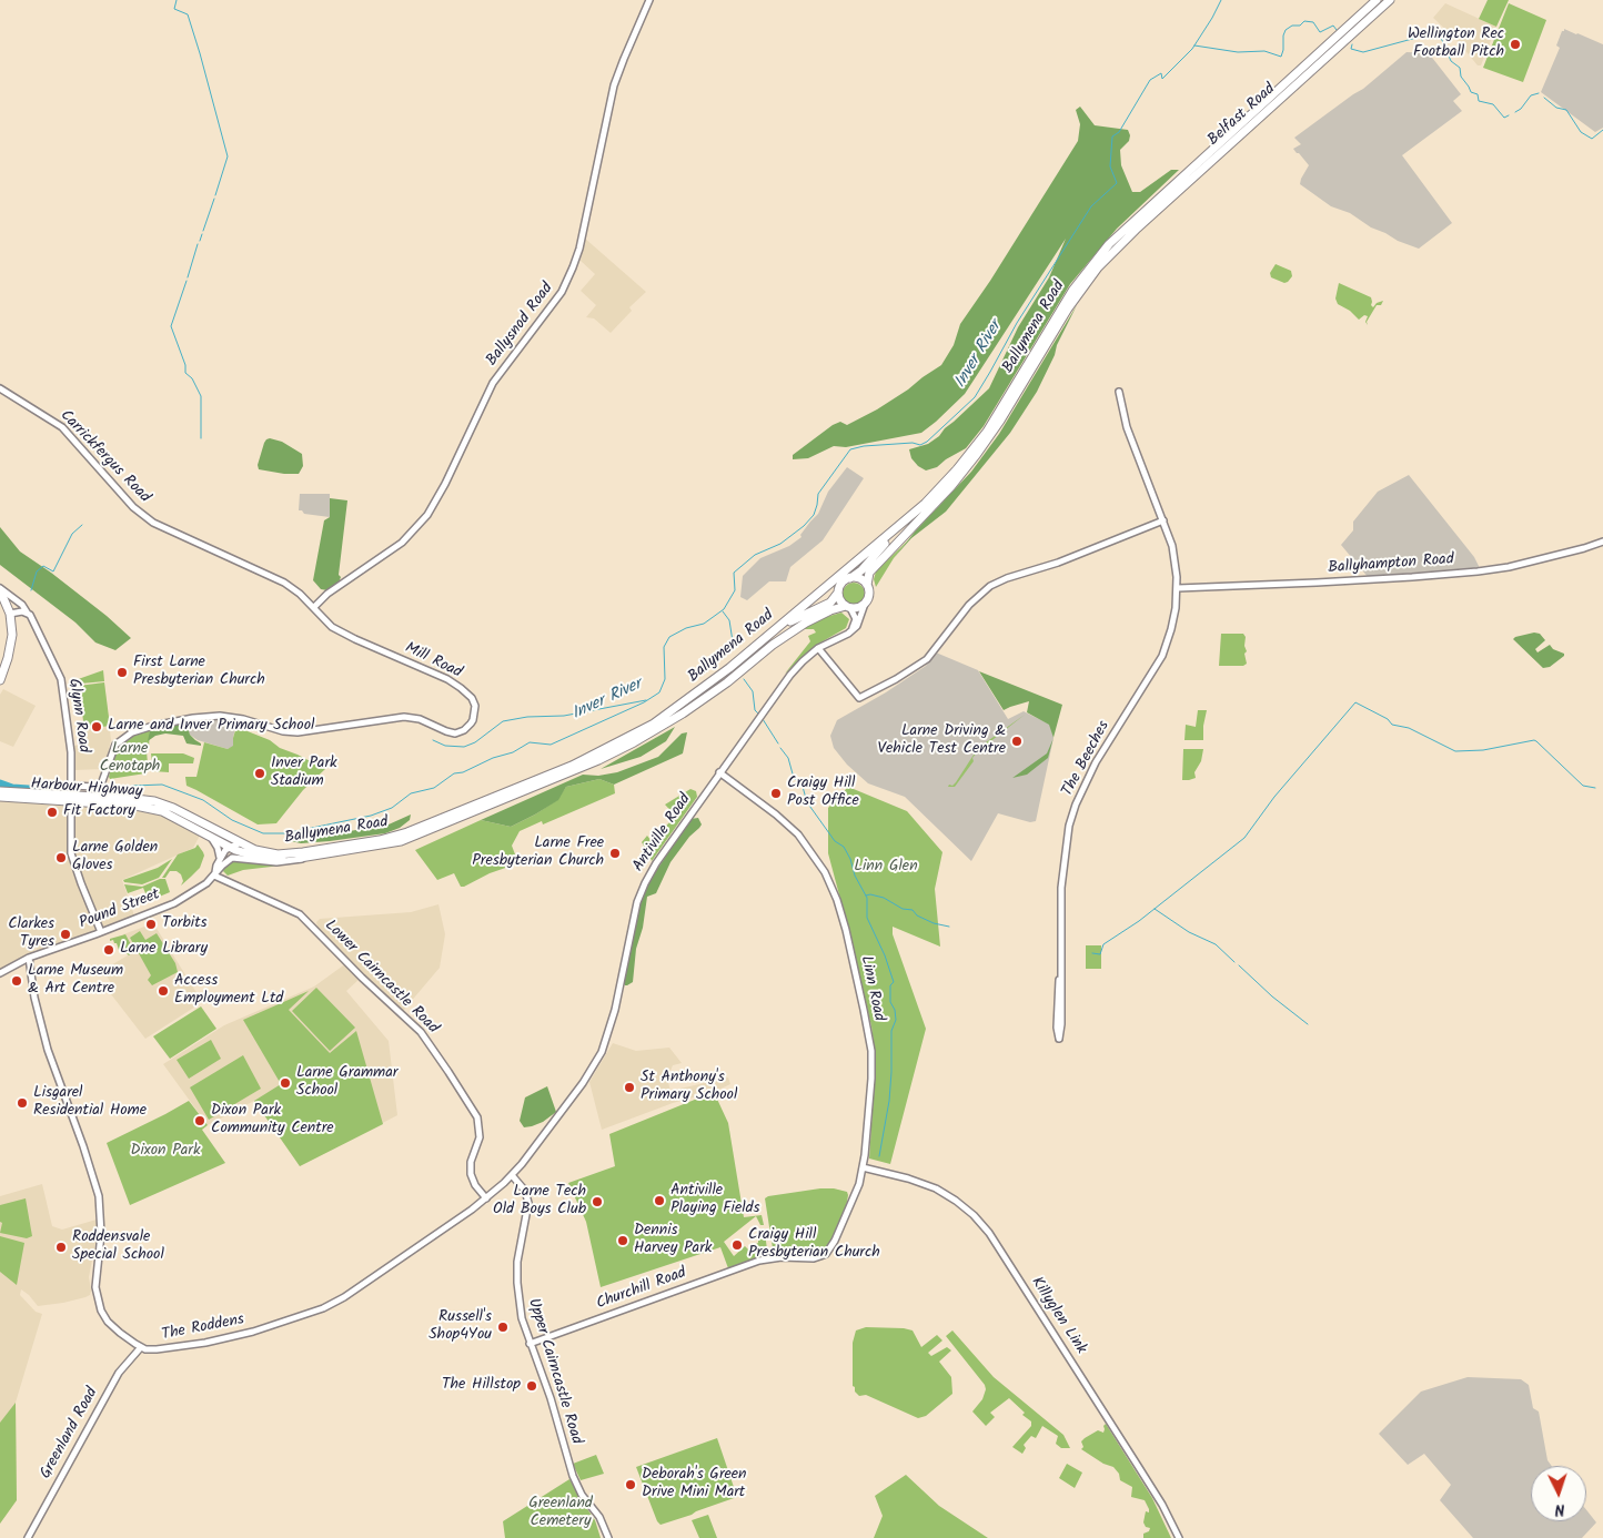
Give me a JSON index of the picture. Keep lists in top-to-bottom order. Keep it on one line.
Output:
{"streets":{"main road":["Belfast Road","Ballymena Road","Harbour Highway"],"street":["Ballysnod Road","Carrickfergus Road","Ballyhampton Road","Mill Road","Glynn Road","The Beeches","Antiville Road","Pound Street","Lower Cairncastle Road","Linn Road","Churchill Road","Killyglen Link","The Roddens","Upper Cairncastle Road","Greenland Road"]},"crossings":[["Belfast Road","Ballymena Road"],["Ballysnod Road","Mill Road"],["Ballymena Road","Harbour Highway"],["Ballymena Road","Pound Street"],["Carrickfergus Road","Mill Road"],["Ballyhampton Road","The Beeches"],["Mill Road","Glynn Road"],["Glynn Road","Pound Street"],["Antiville Road","Linn Road"],["Antiville Road","The Roddens"],["Antiville Road","Upper Cairncastle Road"],["Pound Street","Lower Cairncastle Road"],["Lower Cairncastle Road","The Roddens"],["Linn Road","Churchill Road"],["Linn Road","Killyglen Link"],["Churchill Road","Upper Cairncastle Road"],["The Roddens","Upper Cairncastle Road"],["The Roddens","Greenland Road"]],"water":["Inver River"],"parks":["Larne Cenotaph","Linn Glen","Dixon Park","Greenland Cemetery"],"places":["Wellington Rec Football Pitch","First Larne Presbyterian Church","Larne and Inver Primary School","Larne Driving & Vehicle Test Centre","Inver Park Stadium","Craigy Hill Post Office","Fit Factory","Larne Free Presbyterian Church","Larne Golden Gloves","Torbits","Clarkes Tyres","Larne Library","Larne Museum & Art Centre","Access Employment Ltd","Larne Grammar School","St Anthony's Primary School","Lisgarel Residential Home","Dixon Park Community Centre","Antiville Playing Fields","Larne Tech Old Boys Club","Dennis Harvey Park","Craigy Hill Presbyterian Church","Roddensvale Special School","Russell's Shop4You","The Hillstop","Deborah's Green Drive Mini Mart"],"north":"bottom"}
